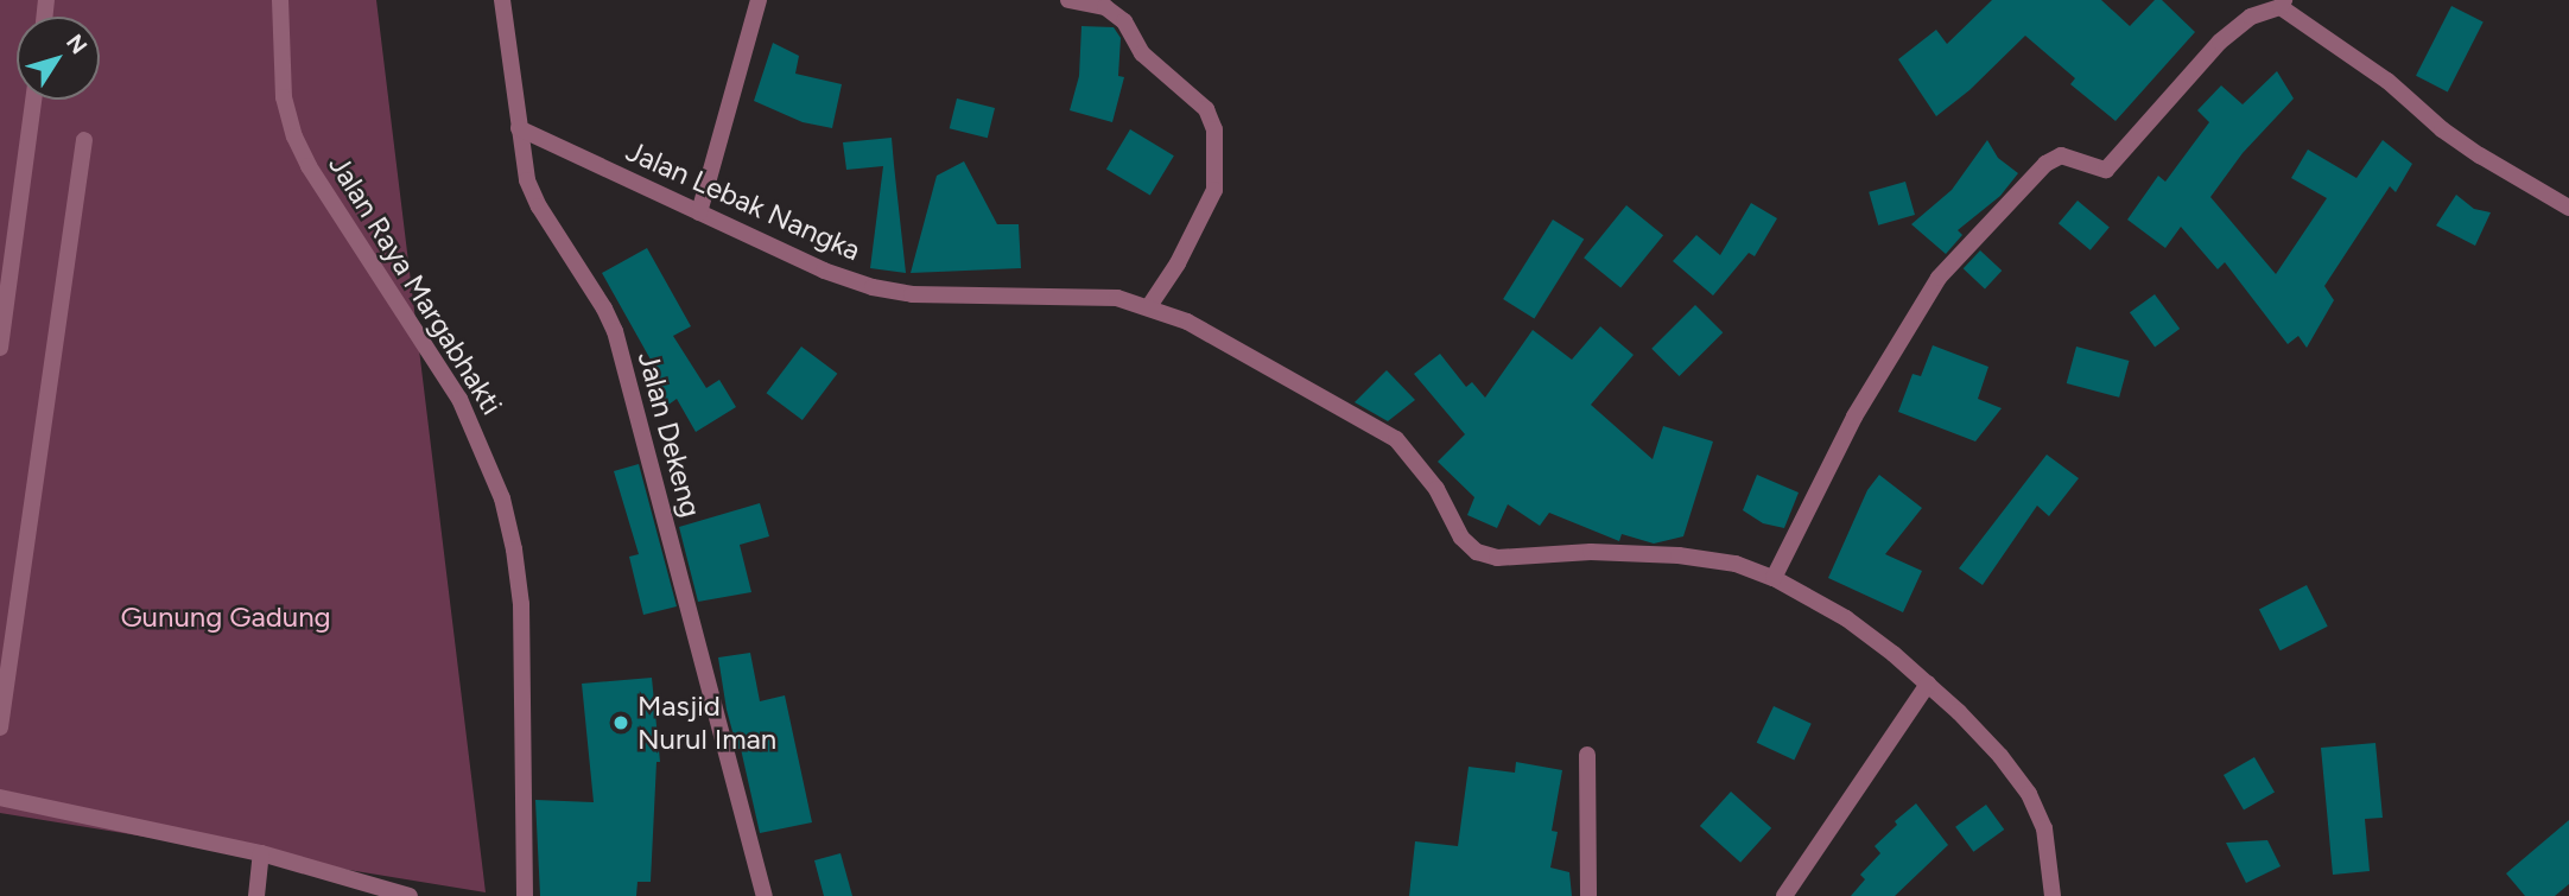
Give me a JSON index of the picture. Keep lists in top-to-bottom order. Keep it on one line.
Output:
{"streets":{"street":["Jalan Lebak Nangka","Jalan Raya Margabhakti","Jalan Dekeng"]},"crossings":[["Jalan Lebak Nangka","Jalan Dekeng"]],"parks":["Gunung Gadung"],"places":["Masjid Nurul Iman"],"north":"top right"}
